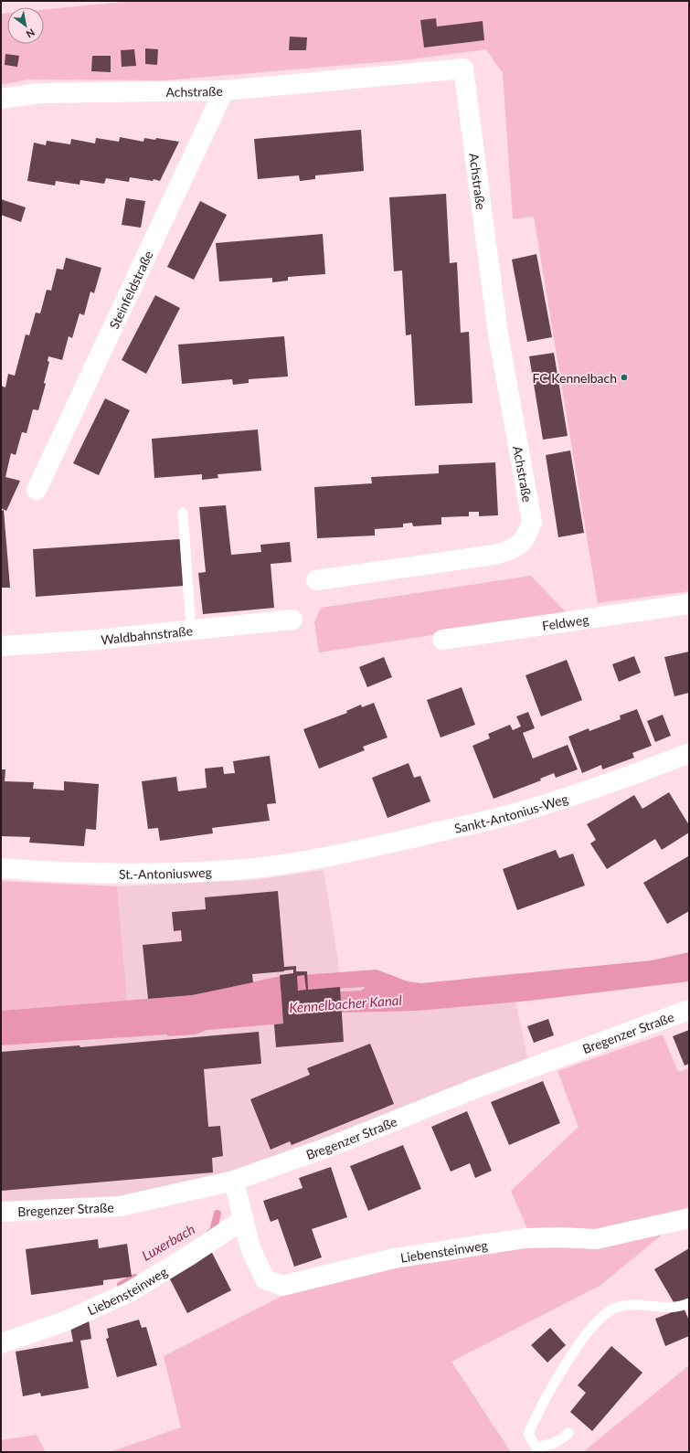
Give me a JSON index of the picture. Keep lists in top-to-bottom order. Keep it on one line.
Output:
{"streets":{"street":["Achstraße","Steinfeldstraße","Feldweg","Waldbahnstraße","Sankt-Antonius-Weg","St.-Antoniusweg","Bregenzer Straße","Liebensteinweg"]},"crossings":[["Achstraße","Steinfeldstraße"],["Sankt-Antonius-Weg","St.-Antoniusweg"],["Bregenzer Straße","Liebensteinweg"]],"water":["Kennelbacher Kanal","Luxerbach"],"places":["FC Kennelbach"],"north":"bottom right"}
